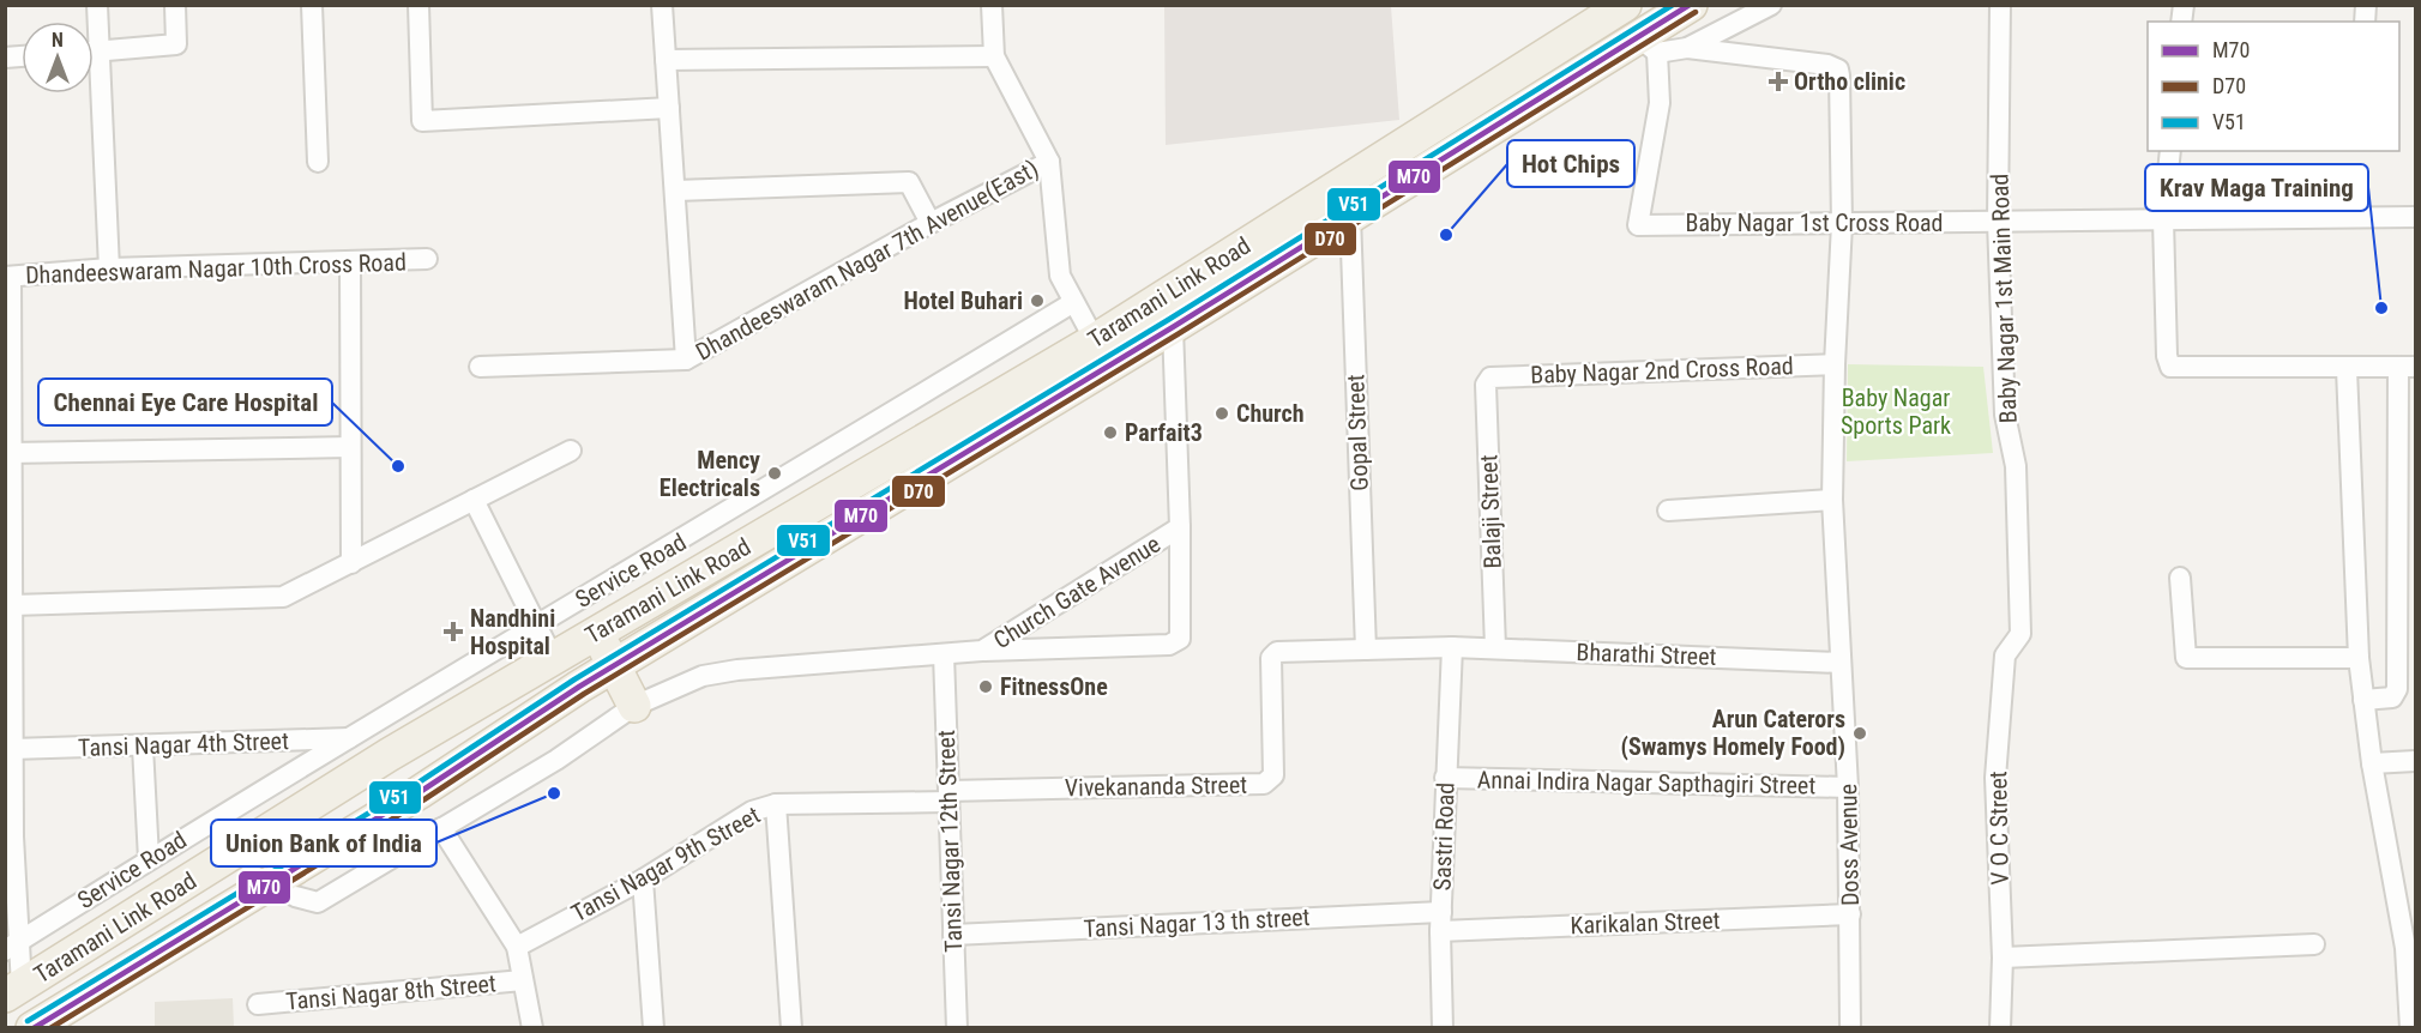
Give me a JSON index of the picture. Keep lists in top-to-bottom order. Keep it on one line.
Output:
{"streets":{"main road":["Taramani Link Road"],"street":["Baby Nagar 1st Cross Road","Dhandeeswaram Nagar 7th Avenue(East)","Dhandeeswaram Nagar 10th Cross Road","Baby Nagar 1st Main Road","Baby Nagar 2nd Cross Road","Gopal Street","Balaji Street","Service Road","Church Gate Avenue","Bharathi Street","Tansi Nagar 4th Street","Annai Indira Nagar Sapthagiri Street","Vivekananda Street","V O C Street","Sastri Road","Tansi Nagar 12th Street","Doss Avenue","Tansi Nagar 9th Street","Tansi Nagar 13 th street","Karikalan Street","Tansi Nagar 8th Street"]},"crossings":[["Baby Nagar 1st Cross Road","Taramani Link Road"],["Baby Nagar 1st Cross Road","Baby Nagar 1st Main Road"],["Baby Nagar 1st Cross Road","Doss Avenue"],["Taramani Link Road","Gopal Street"],["Taramani Link Road","Church Gate Avenue"],["Baby Nagar 1st Main Road","V O C Street"],["Baby Nagar 2nd Cross Road","Balaji Street"],["Baby Nagar 2nd Cross Road","Doss Avenue"],["Gopal Street","Vivekananda Street"],["Balaji Street","Bharathi Street"],["Service Road","Tansi Nagar 4th Street"],["Church Gate Avenue","Tansi Nagar 12th Street"],["Bharathi Street","Vivekananda Street"],["Bharathi Street","Sastri Road"],["Bharathi Street","Doss Avenue"],["Annai Indira Nagar Sapthagiri Street","Sastri Road"],["Annai Indira Nagar Sapthagiri Street","Doss Avenue"],["Vivekananda Street","Sastri Road"],["Vivekananda Street","Tansi Nagar 12th Street"],["Vivekananda Street","Tansi Nagar 9th Street"],["Sastri Road","Tansi Nagar 13 th street"],["Sastri Road","Karikalan Street"],["Tansi Nagar 12th Street","Tansi Nagar 9th Street"],["Tansi Nagar 12th Street","Tansi Nagar 13 th street"],["Doss Avenue","Karikalan Street"],["Tansi Nagar 13 th street","Karikalan Street"]],"parks":["Baby Nagar Sports Park"],"places":{"health":["Ortho clinic","Nandhini Hospital"],"other":["Hot Chips","Hotel Buhari","Krav Maga Training","Church","Parfait3","Chennai Eye Care Hospital","Mency Electricals","FitnessOne","Arun Caterors (Swamys Homely Food)","Union Bank of India"]},"lines":["transit line M70","transit line V51","transit line D70"],"legend":["M70","D70","V51"],"north":"top"}
